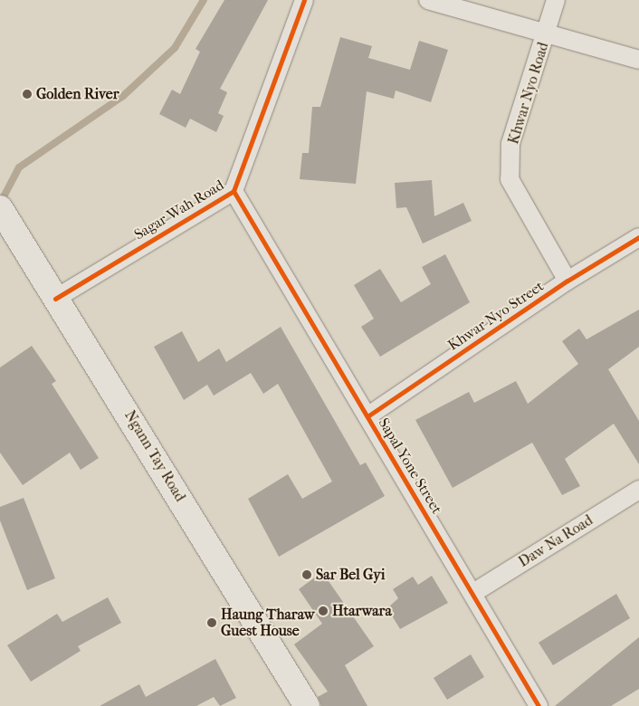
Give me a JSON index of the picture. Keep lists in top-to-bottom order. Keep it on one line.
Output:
{"streets":{"main road":["Ngann Tay Road"],"street":["Khwar Nyo Road","Sagar Wah Road","Khwar Nyo Street","Sapal Yone Street","Daw Na Road"]},"crossings":[["Khwar Nyo Road","Khwar Nyo Street"],["Sagar Wah Road","Ngann Tay Road"],["Sagar Wah Road","Sapal Yone Street"],["Khwar Nyo Street","Sapal Yone Street"],["Sapal Yone Street","Daw Na Road"]],"places":["Golden River","Sar Bel Gyi","Htarwara","Haung Tharaw Guest House"]}
